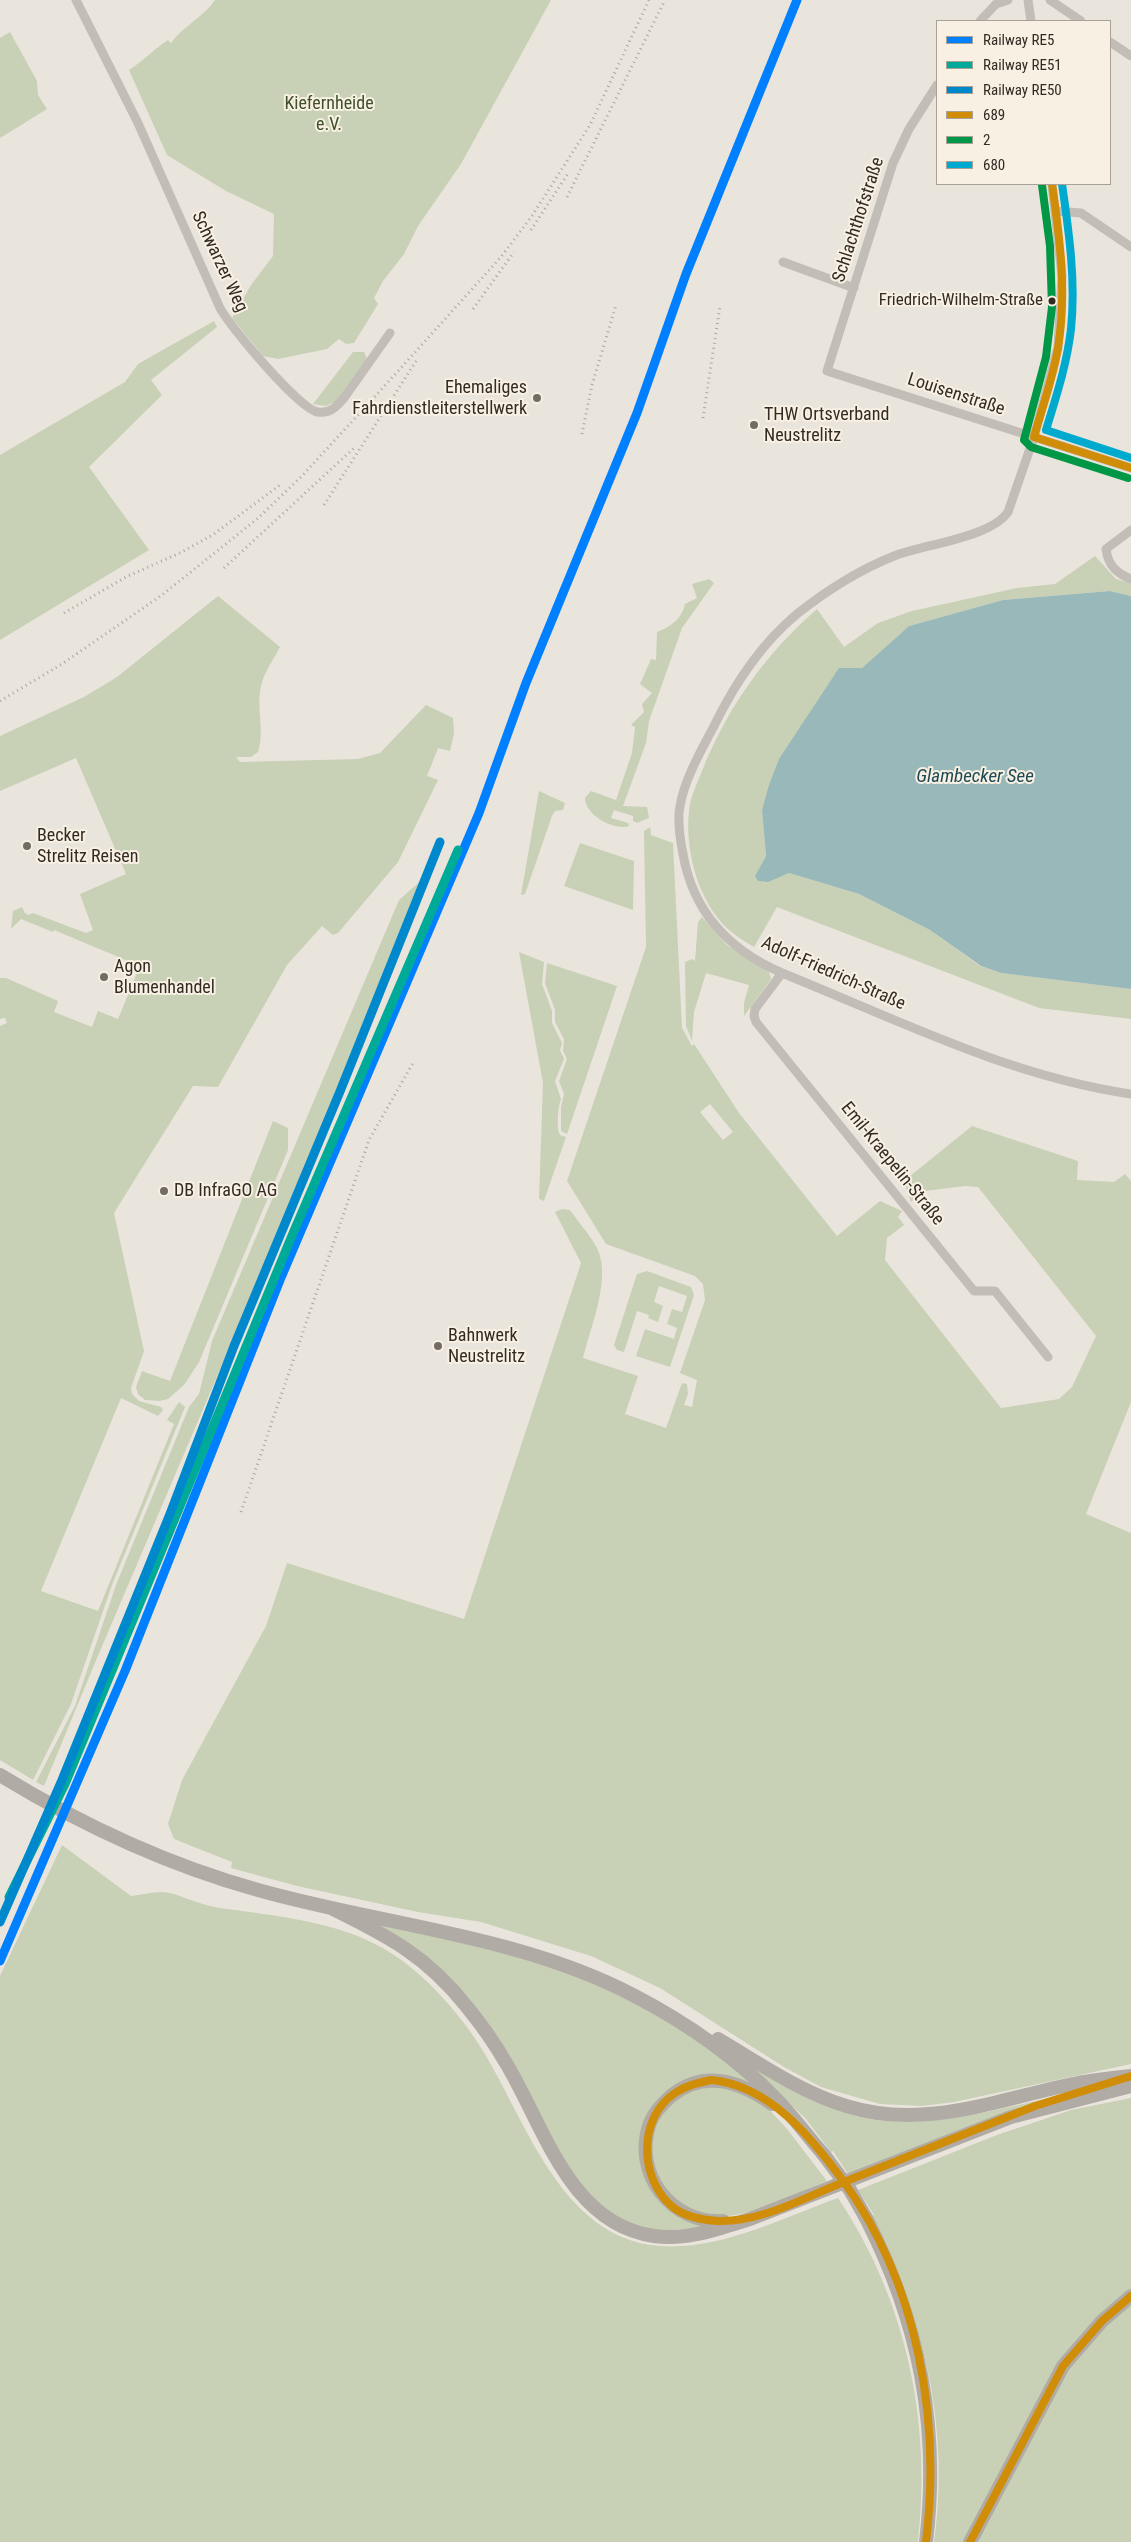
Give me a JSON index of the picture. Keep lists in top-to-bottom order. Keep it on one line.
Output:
{"streets":{"street":["Schlachthofstraße","Schwarzer Weg","Louisenstraße","Adolf-Friedrich-Straße","Emil-Kraepelin-Straße"]},"crossings":[["Schlachthofstraße","Louisenstraße"],["Louisenstraße","Adolf-Friedrich-Straße"],["Adolf-Friedrich-Straße","Emil-Kraepelin-Straße"]],"water":["Glambecker See"],"parks":["Kiefernheide e.V."],"places":["Friedrich-Wilhelm-Straße","Ehemaliges Fahrdienstleiterstellwerk","THW Ortsverband Neustrelitz","Becker Strelitz Reisen","Agon Blumenhandel","DB InfraGO AG","Bahnwerk Neustrelitz"],"lines":["rail line RE5","transit line 689","transit line 2","transit line 680","rail line RE50","rail line RE51"],"legend":["Railway RE5","Railway RE51","Railway RE50","689","2","680"]}
